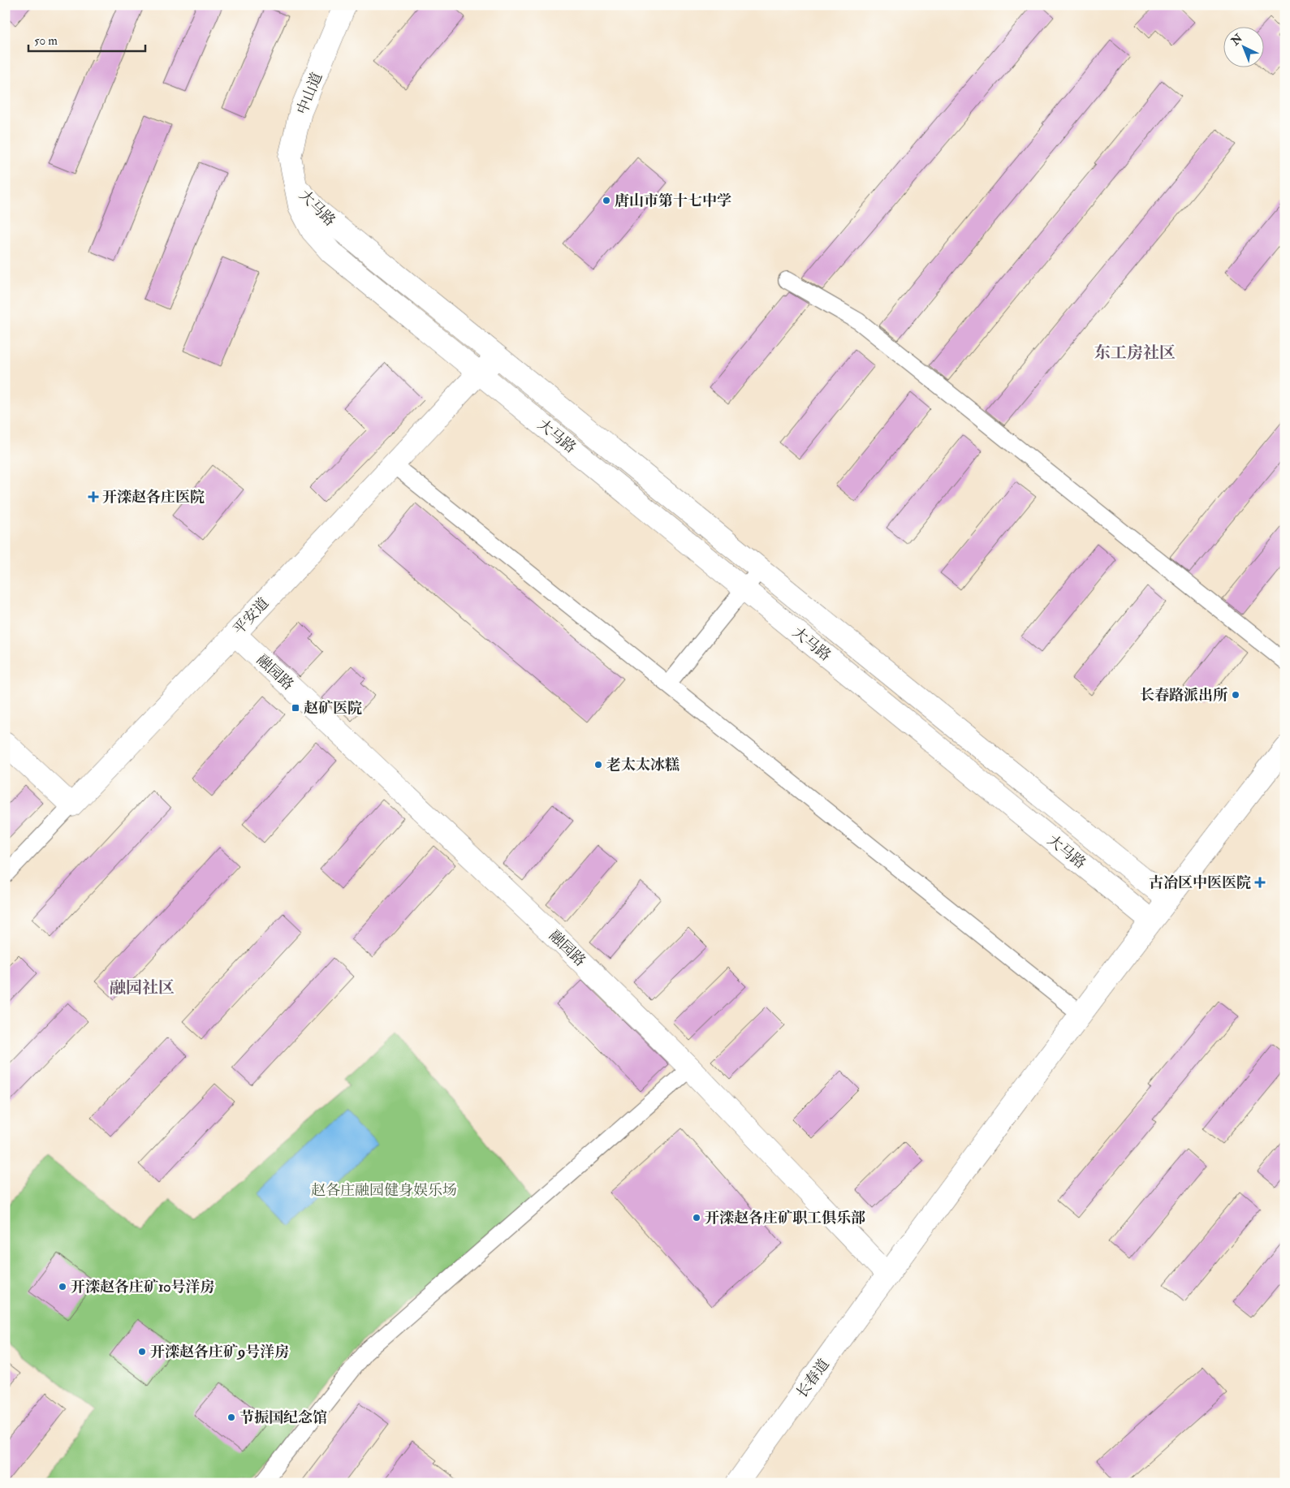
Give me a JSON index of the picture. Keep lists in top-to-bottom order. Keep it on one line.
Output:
{"streets":{"street":["中山道","大马路","平安道","融园路","长春道"]},"crossings":[["中山道","大马路"],["大马路","平安道"],["大马路","长春道"],["平安道","融园路"],["融园路","长春道"]],"districts":["东工房社区","融园社区"],"parks":["赵各庄融园健身娱乐场"],"places":{"other":["唐山市第十七中学","长春路派出所","老太太冰糕","开滦赵各庄矿职工俱乐部","开滦赵各庄矿10号洋房","开滦赵各庄矿9号洋房","节振国纪念馆"],"health":["开滦赵各庄医院","古冶区中医医院"],"transit":["赵矿医院"]},"scale_bar":"50 m","north":"top left"}
